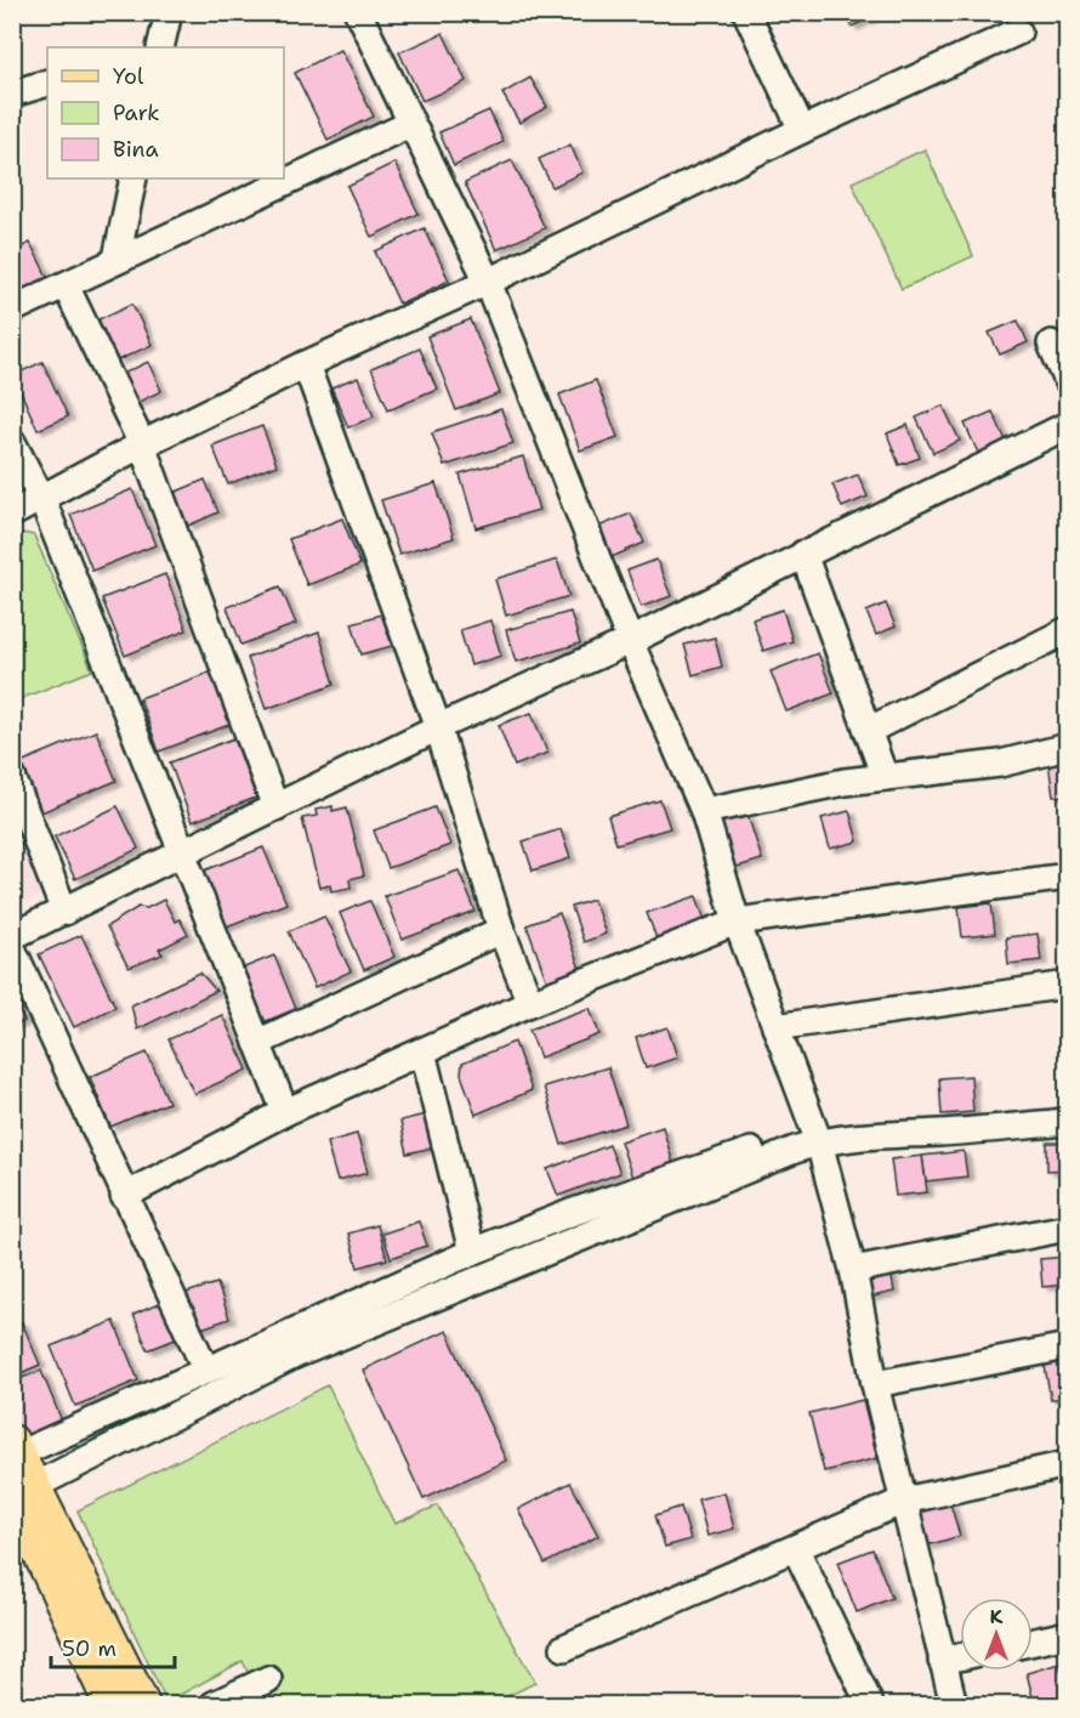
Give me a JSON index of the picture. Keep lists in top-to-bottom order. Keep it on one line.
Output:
{"legend":["Yol","Park","Bina"],"scale_bar":"50 m","north":"top"}
